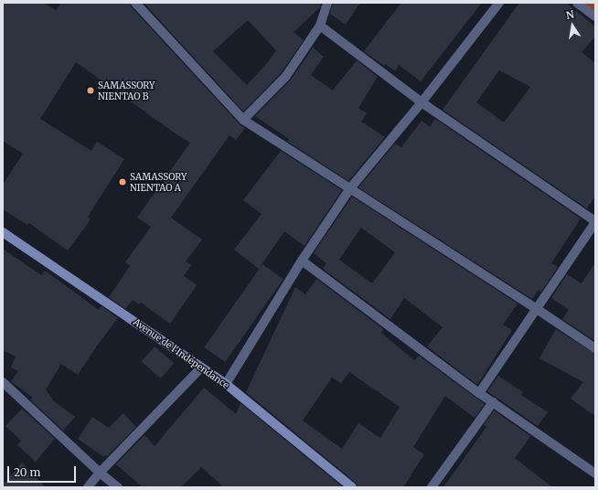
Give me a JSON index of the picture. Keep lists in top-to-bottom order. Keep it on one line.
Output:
{"streets":{"main road":["Avenue de l'Indépendance"]},"places":["SAMASSORY NIENTAO B","SAMASSORY NIENTAO A"],"scale_bar":"20 m","north":"top"}
